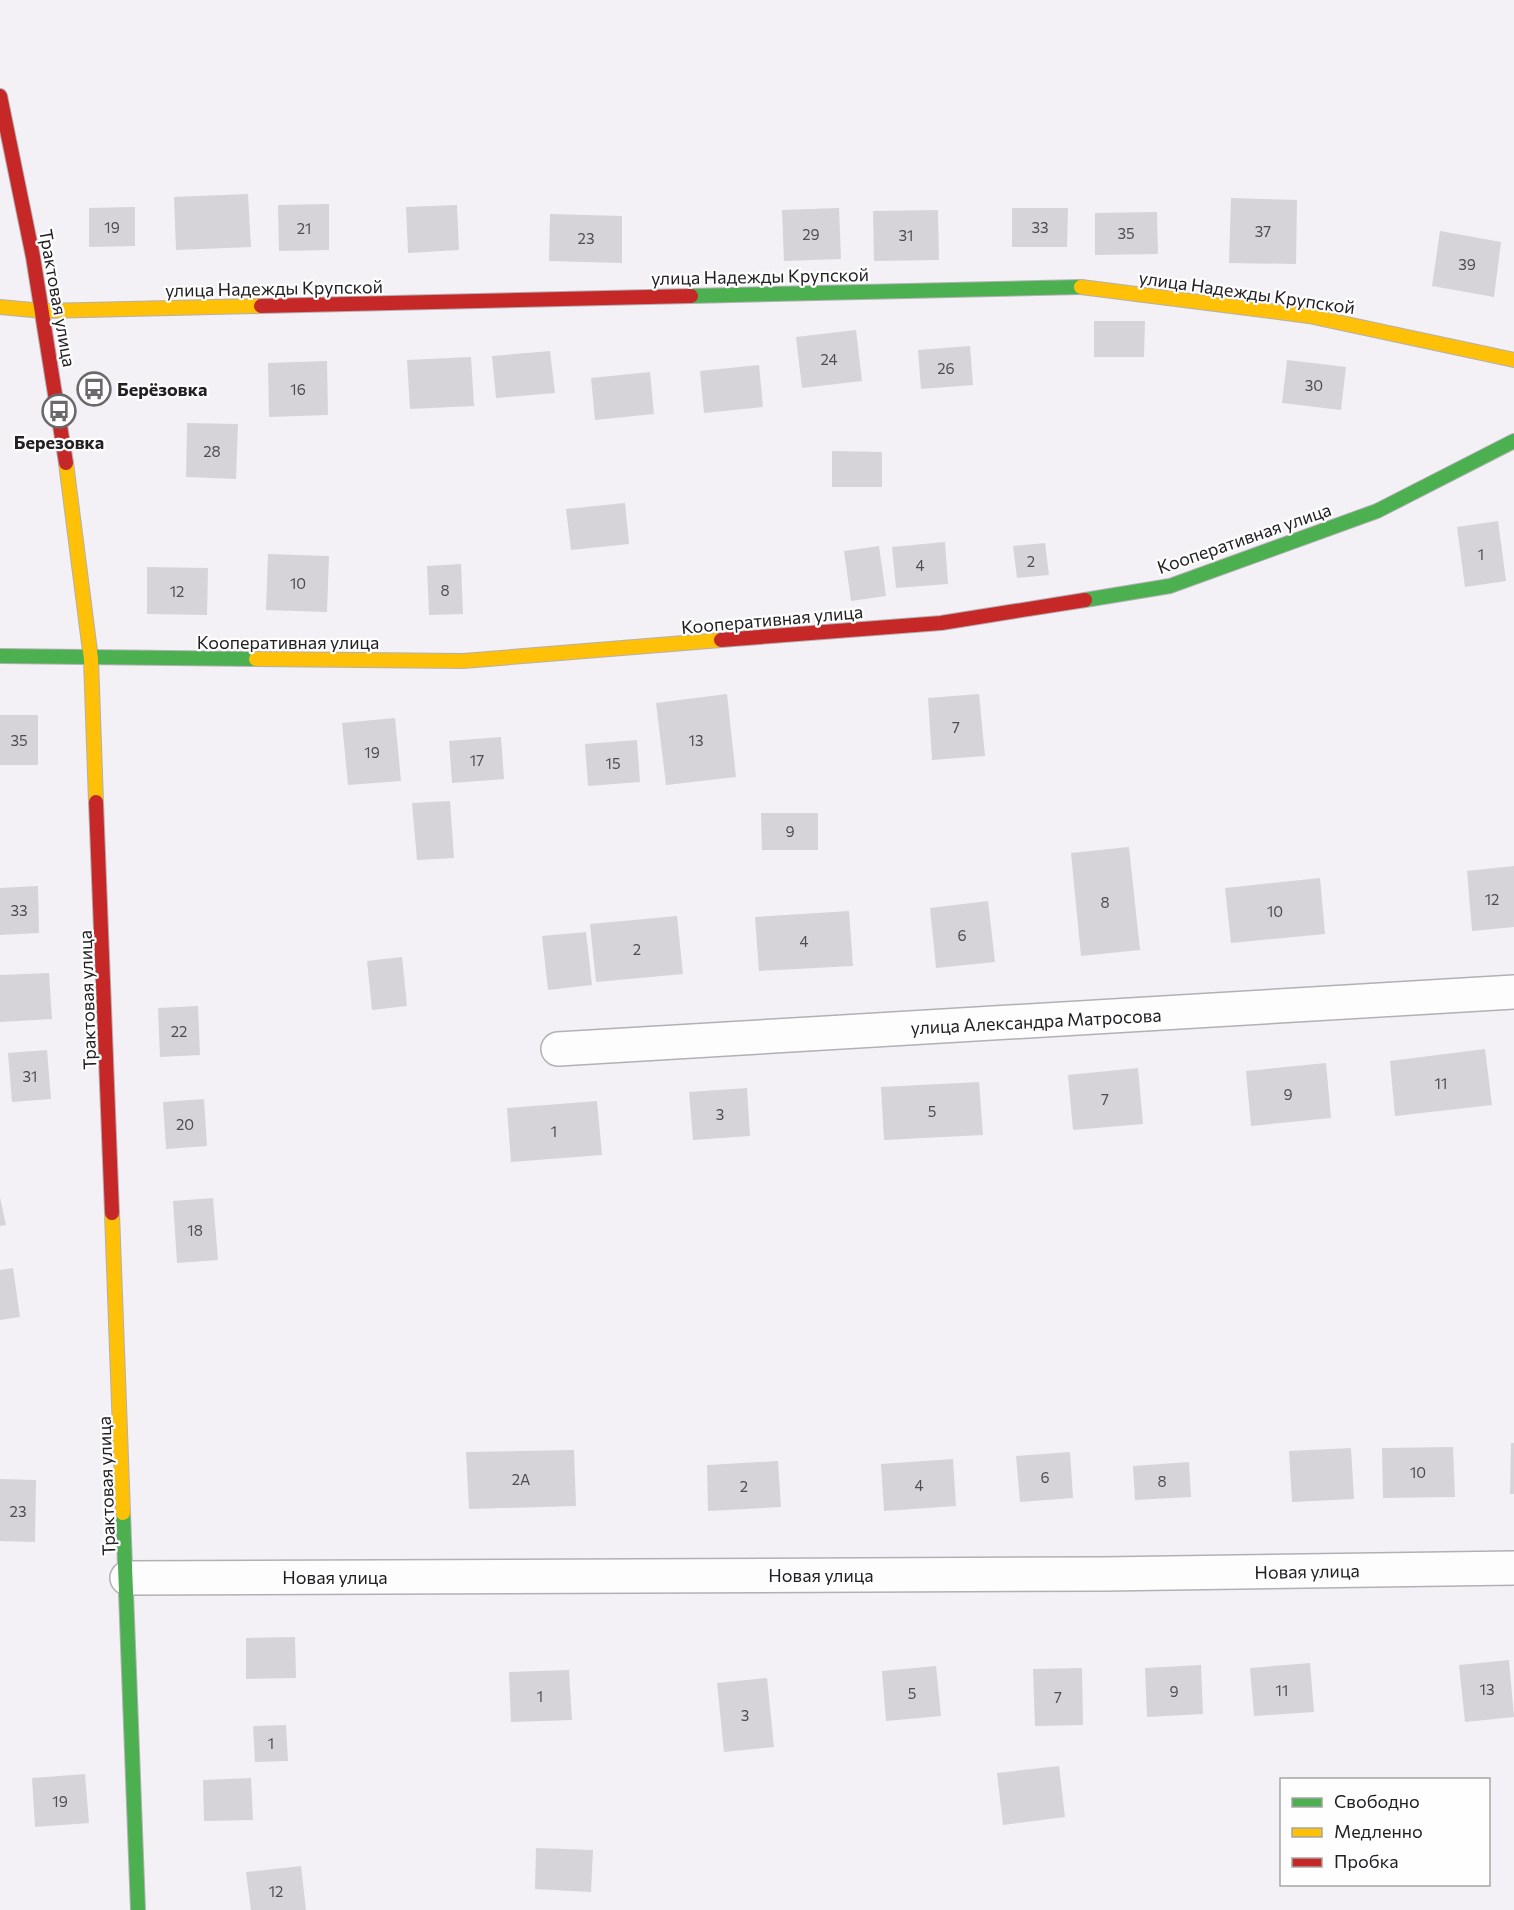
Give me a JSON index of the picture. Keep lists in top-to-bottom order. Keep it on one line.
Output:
{"streets":{"main road":["улица Надежды Крупской","Трактовая улица","Кооперативная улица"],"street":["улица Александра Матросова","Новая улица"]},"crossings":[["улица Надежды Крупской","Трактовая улица"],["Трактовая улица","Кооперативная улица"],["Трактовая улица","Новая улица"]],"places":{"bus stop":["Берёзовка","Березовка"]},"house_numbers":["19","33","21","37","35","29","31","23","39","24","26","30","16","28","1","2","4","10","8","12","7","35","13","19","17","15","9","12","8","33","10","6","4","2","22","31","11","9","7","5","3","20","1","18","10","6","2А","8","4","2","23","13","11","9","5","1","7","3","1","19","12"],"legend":["Свободно","Медленно","Пробка"]}
